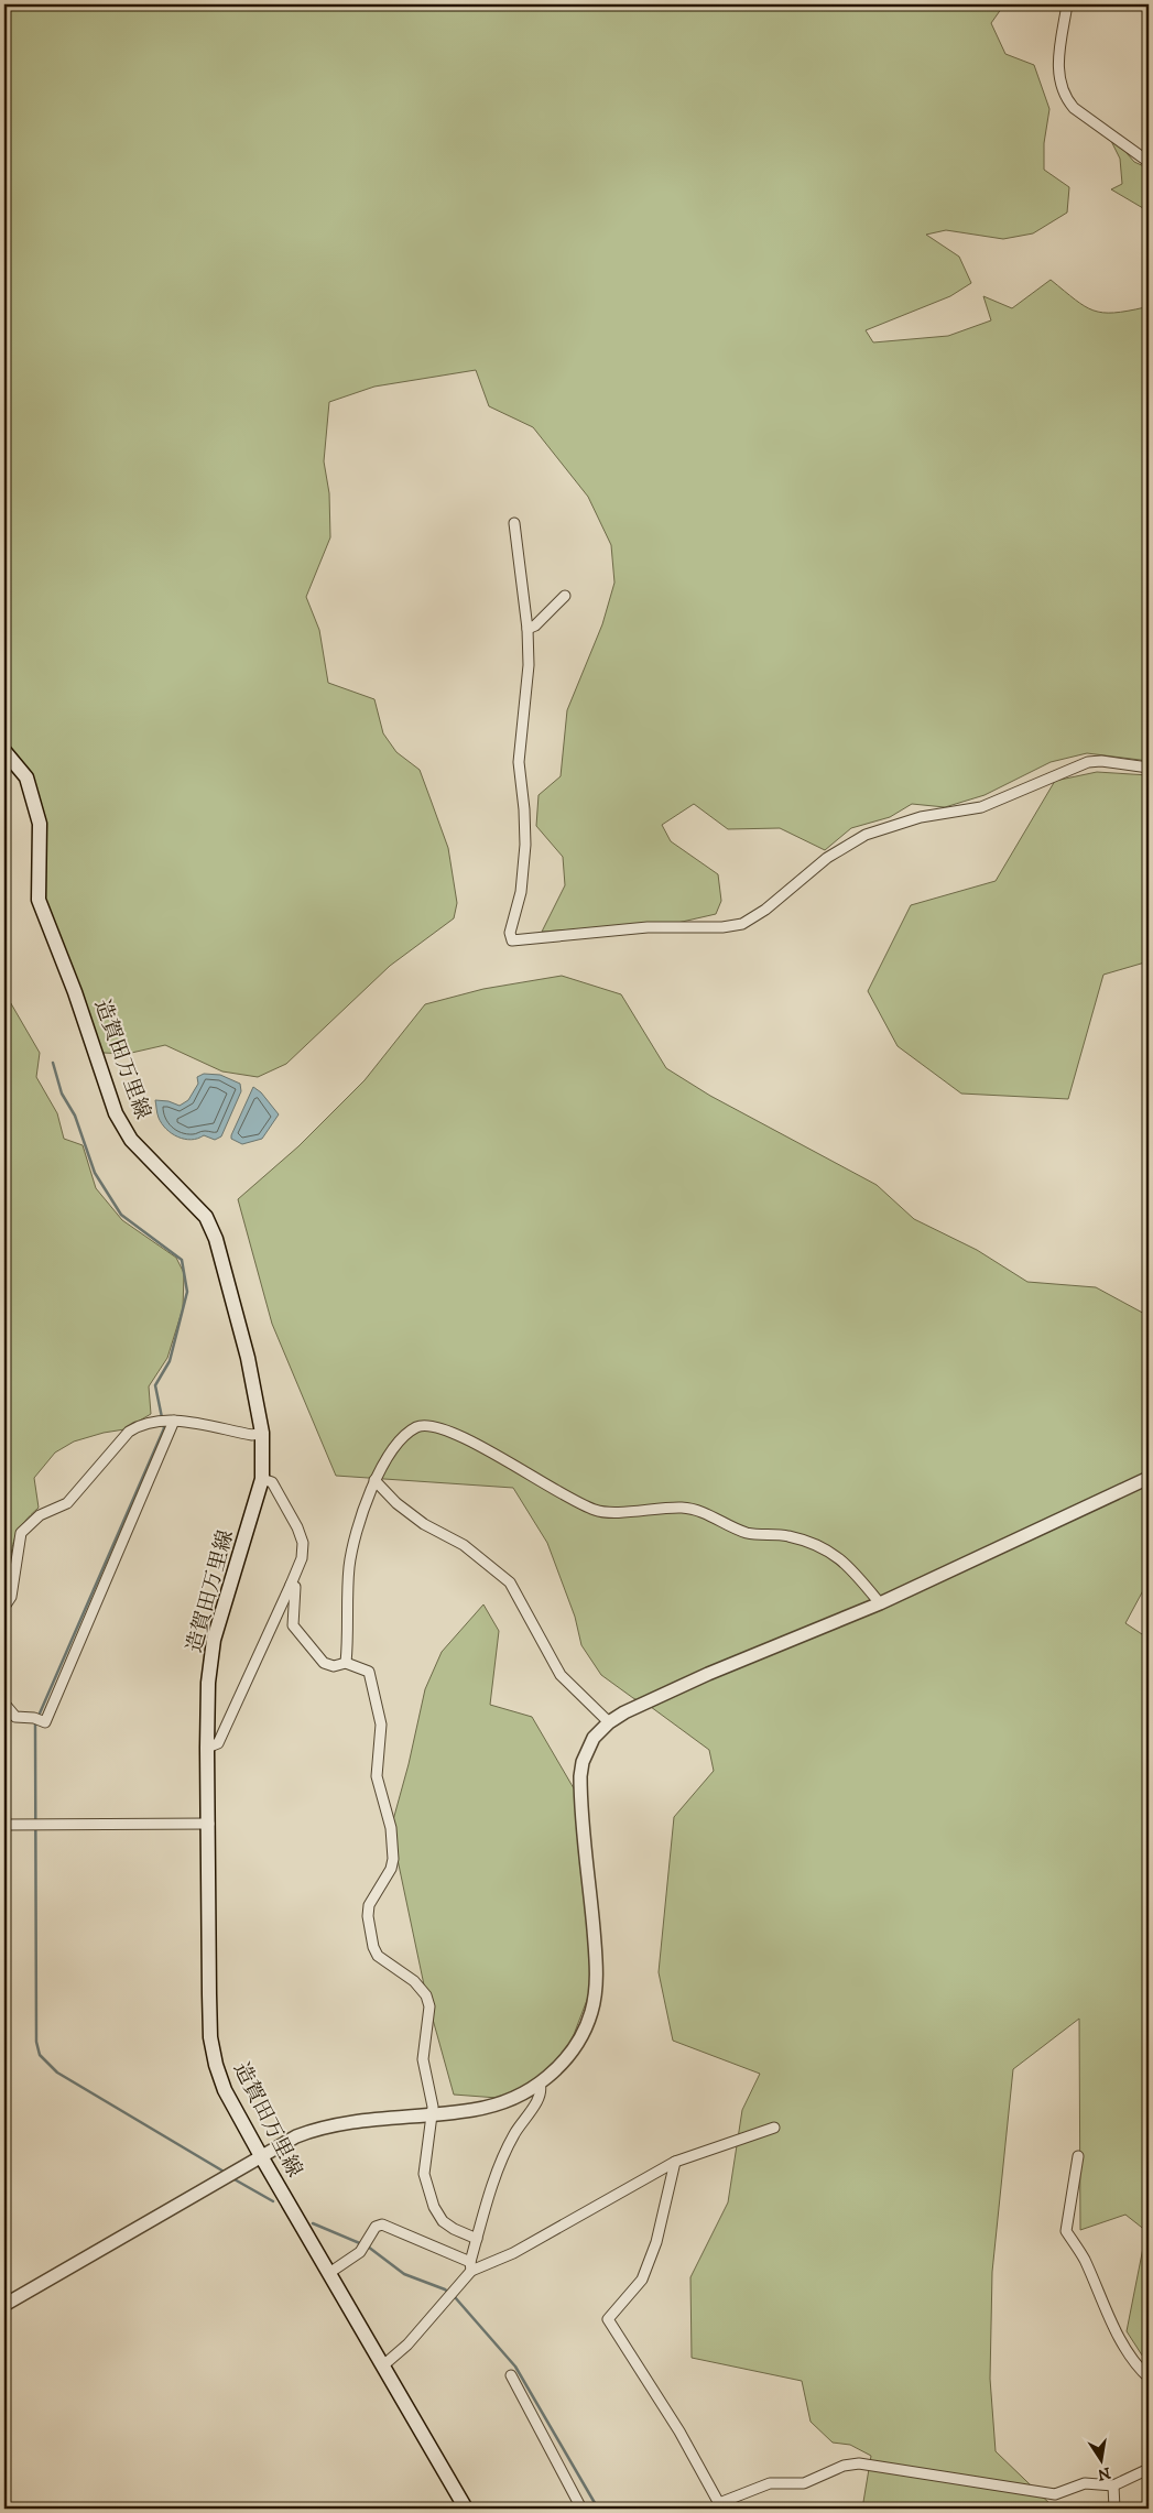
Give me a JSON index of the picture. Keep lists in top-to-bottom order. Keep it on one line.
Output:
{"streets":{"main road":["造賀田万里線"]},"north":"bottom"}
